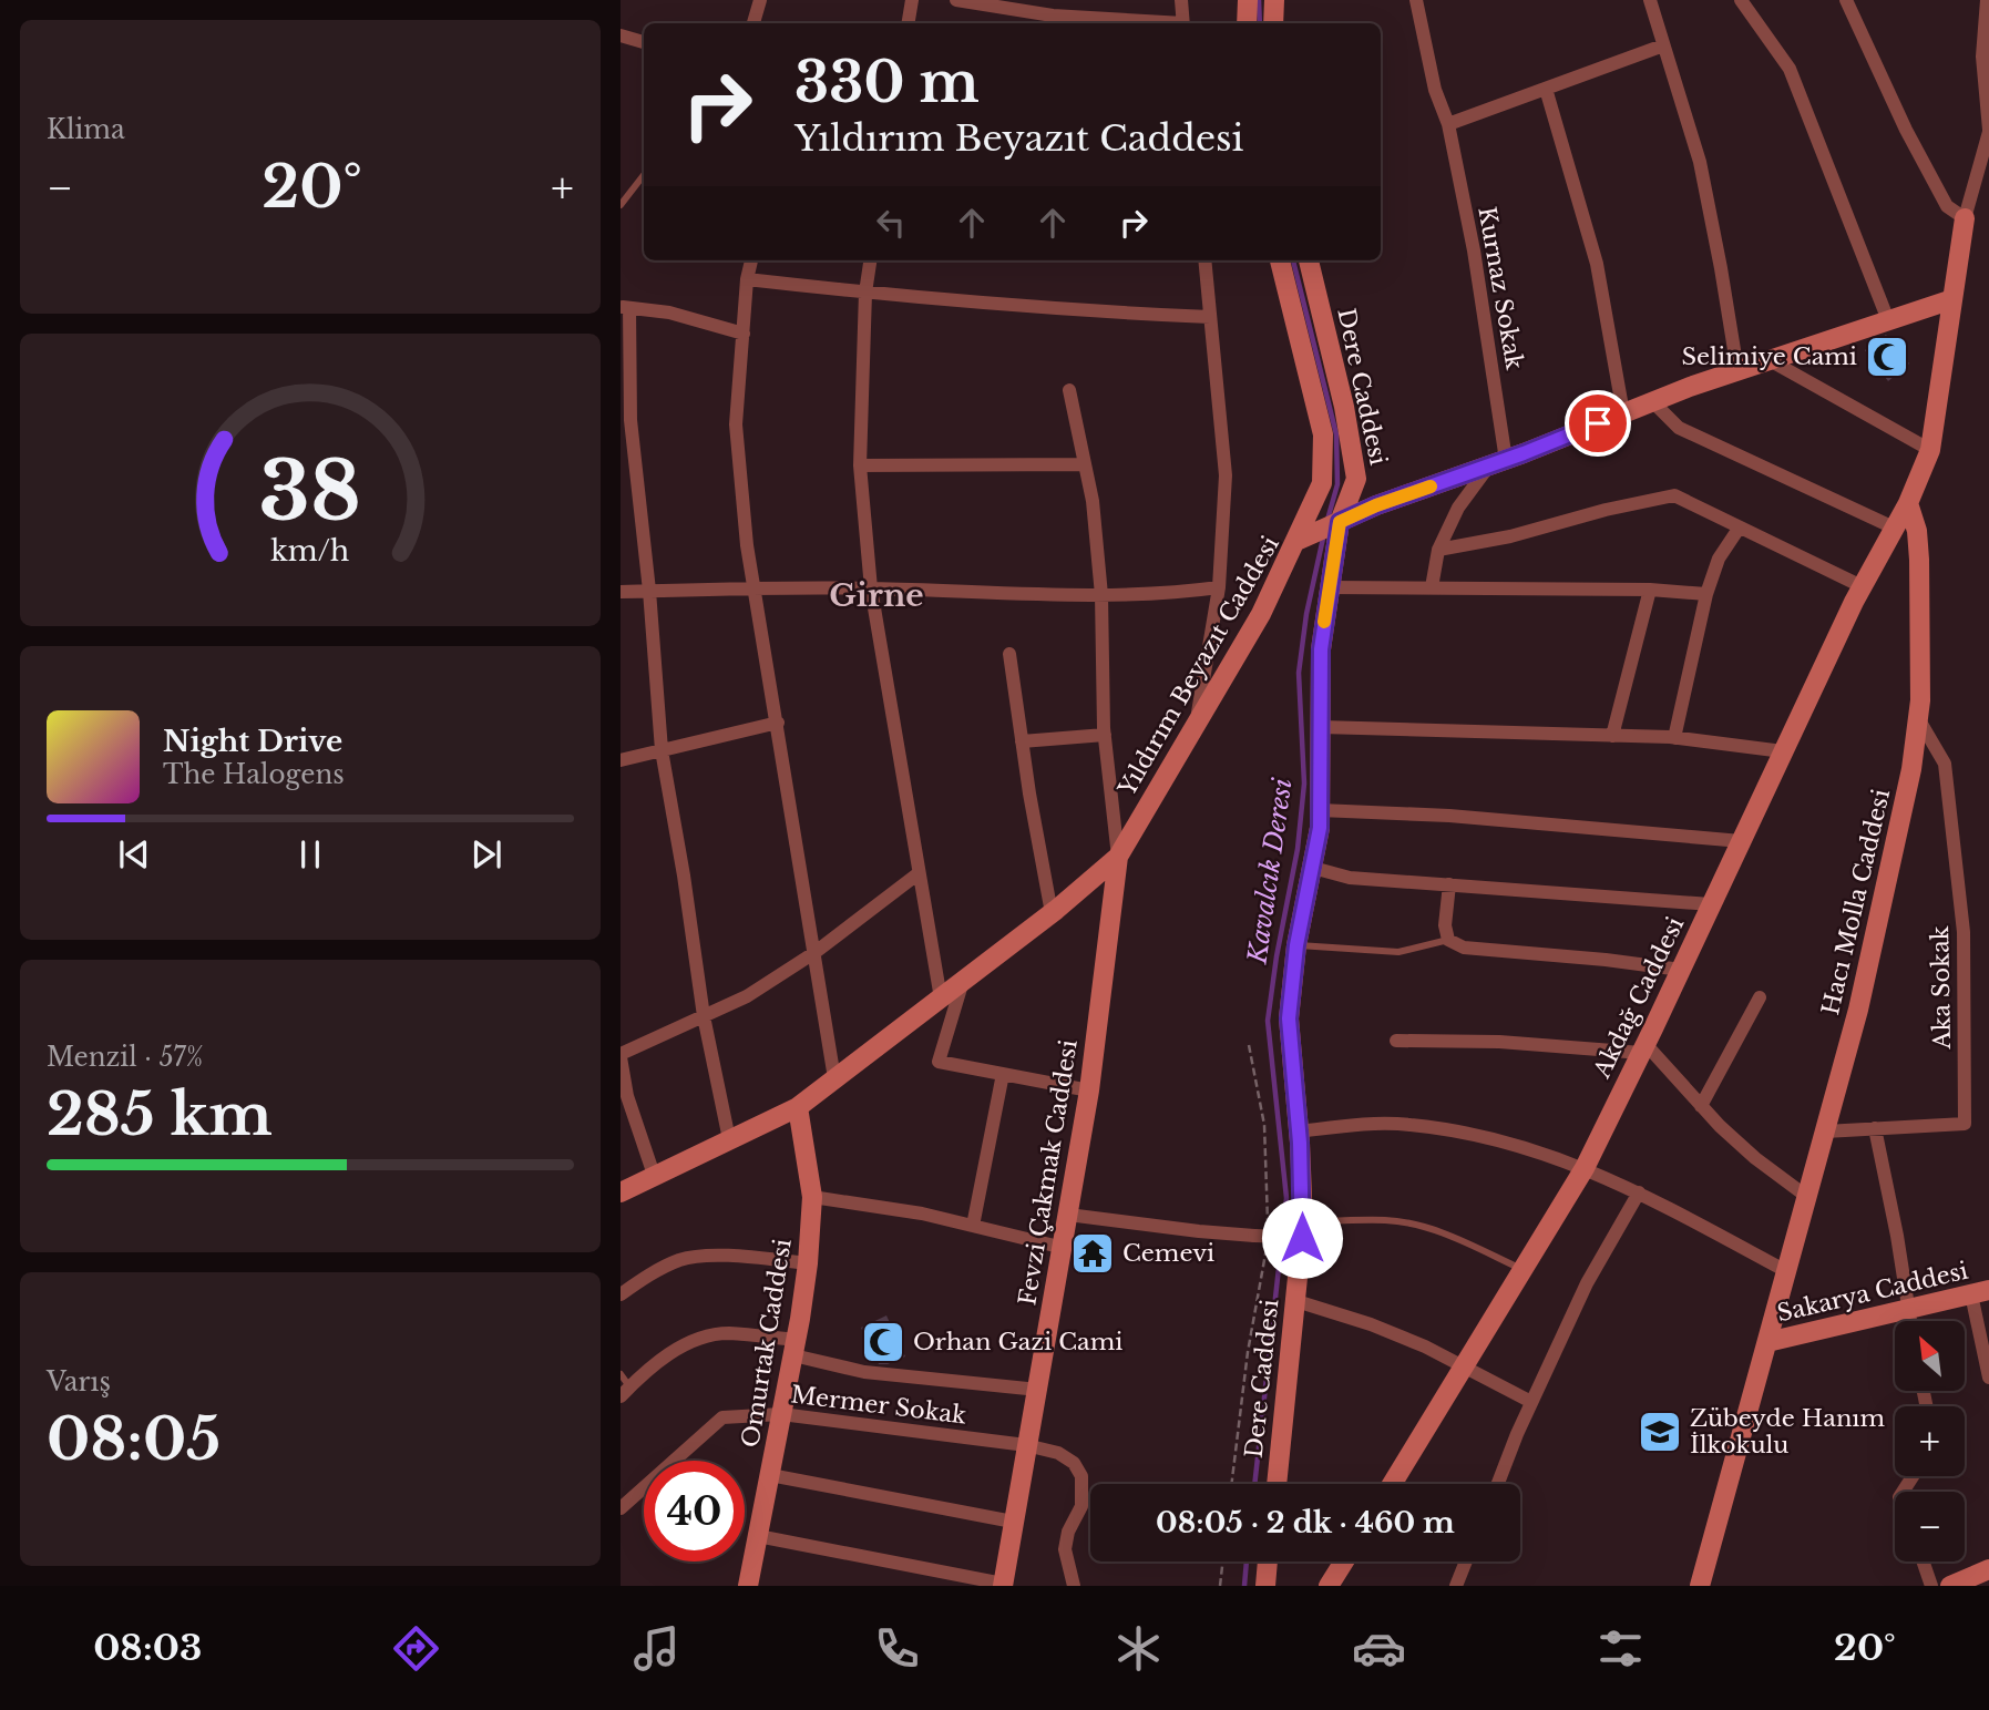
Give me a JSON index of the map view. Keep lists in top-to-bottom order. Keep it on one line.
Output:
{"streets":{"street":["Kurnaz Sokak","Dere Caddesi","Yıldırım Beyazıt Caddesi","Hacı Molla Caddesi","Aka Sokak","Akdağ Caddesi","Fevzi Çakmak Caddesi","Sakarya Caddesi","Omurtak Caddesi","Mermer Sokak"]},"crossings":[["Kurnaz Sokak","Yıldırım Beyazıt Caddesi"],["Dere Caddesi","Yıldırım Beyazıt Caddesi"],["Yıldırım Beyazıt Caddesi","Fevzi Çakmak Caddesi"],["Yıldırım Beyazıt Caddesi","Omurtak Caddesi"],["Hacı Molla Caddesi","Aka Sokak"],["Hacı Molla Caddesi","Akdağ Caddesi"],["Hacı Molla Caddesi","Sakarya Caddesi"],["Fevzi Çakmak Caddesi","Mermer Sokak"],["Omurtak Caddesi","Mermer Sokak"]],"districts":["Girne"],"water":["Kavalcık Deresi"],"places":{"mosque":["Selimiye Cami","Orhan Gazi Cami"],"temple":["Cemevi"],"school or university":["Zübeyde Hanım İlkokulu"]},"north":"top left","page":{"tile":["Klima",["Menzil · 57%","285 km"],["Varış","08:05"]],"turn":["330 m","Yıldırım Beyazıt Caddesi"],"heat":["−","20°","+"],"song":["Night Drive","The Halogens"],"map_buttons":["+","−"],"limit":"40","trip":"08:05 · 2 dk · 460 m","tabs":["08:03","20°"],"gauge":["38","km/h"]}}
